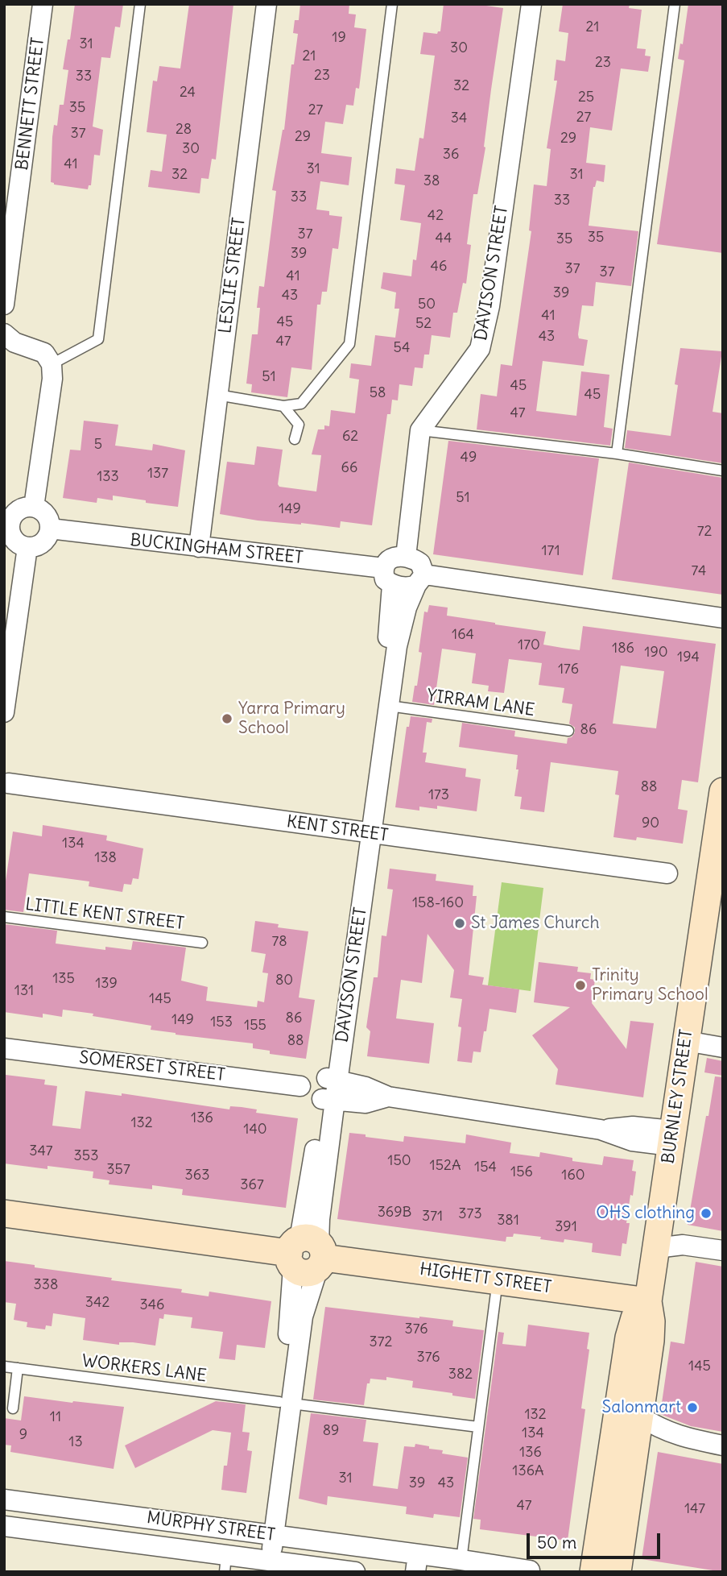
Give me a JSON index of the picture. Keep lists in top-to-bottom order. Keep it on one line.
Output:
{"streets":{"main road":["BURNLEY STREET","HIGHETT STREET"],"street":["BENNETT STREET","DAVISON STREET","LESLIE STREET","BUCKINGHAM STREET","KENT STREET","SOMERSET STREET","MURPHY STREET"],"lane":["YIRRAM LANE","LITTLE KENT STREET","WORKERS LANE"]},"crossings":[["DAVISON STREET","BUCKINGHAM STREET"],["DAVISON STREET","YIRRAM LANE"],["DAVISON STREET","KENT STREET"],["DAVISON STREET","HIGHETT STREET"],["DAVISON STREET","WORKERS LANE"],["DAVISON STREET","MURPHY STREET"],["LESLIE STREET","BUCKINGHAM STREET"],["BURNLEY STREET","HIGHETT STREET"]],"places":["Yarra Primary School","St James Church","Trinity Primary School","OHS clothing","Salonmart"],"house_numbers":["21","19","31","30","21","23","23","33","32","24","25","35","27","27","34","28","37","29","29","30","36","41","31","32","31","38","33","33","42","37","35","44","35","39","46","37","37","41","39","43","50","41","45","52","43","47","54","51","45","58","45","47","62","5","49","66","137","133","51","149","72","171","74","164","170","186","190","194","176","86","88","173","90","134","138","158-160","78","135","80","139","131","145","86","149","153","155","88","136","132","140","347","353","150","152A","154","357","156","363","160","367","369B","373","371","381","391","338","342","346","376","372","376","145","382","132","11","89","134","9","13","136","136A","31","39","43","47","147"],"scale_bar":"50 m"}
